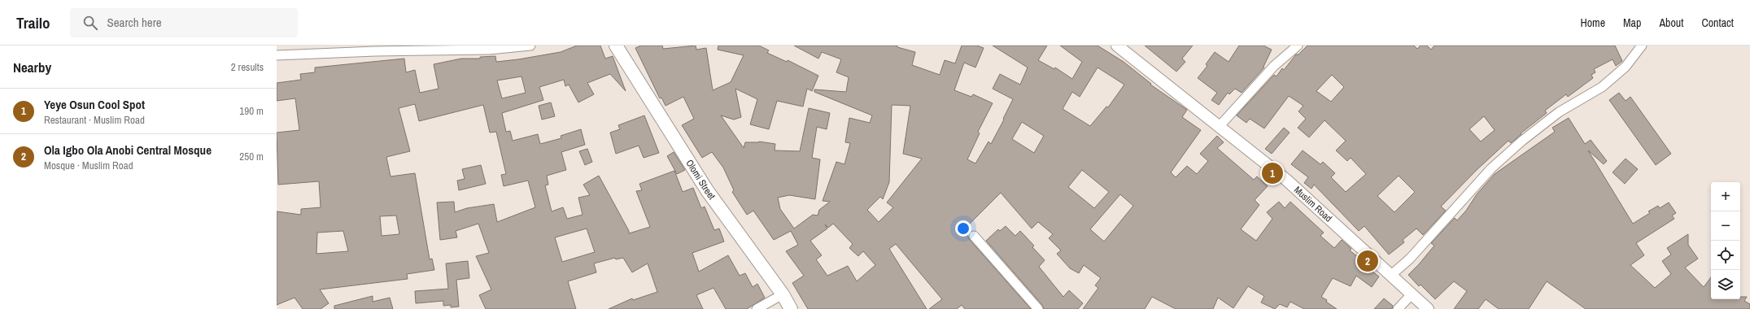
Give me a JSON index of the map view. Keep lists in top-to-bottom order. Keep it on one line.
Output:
{"streets":{"main road":["Olomi Street"],"street":["Muslim Road"]},"page":{"header":"Trailo","search":"Search here","nav":["Home","Map","About","Contact"],"heading":["Nearby","2 results"],"list":[{"mark":"1","name":"Yeye Osun Cool Spot","note":"Restaurant · Muslim Road","value":"190 m"},{"mark":"2","name":"Ola Igbo Ola Anobi Central Mosque","note":"Mosque · Muslim Road","value":"250 m"}],"pins":["1","2"],"map_buttons":["+","−"]}}
